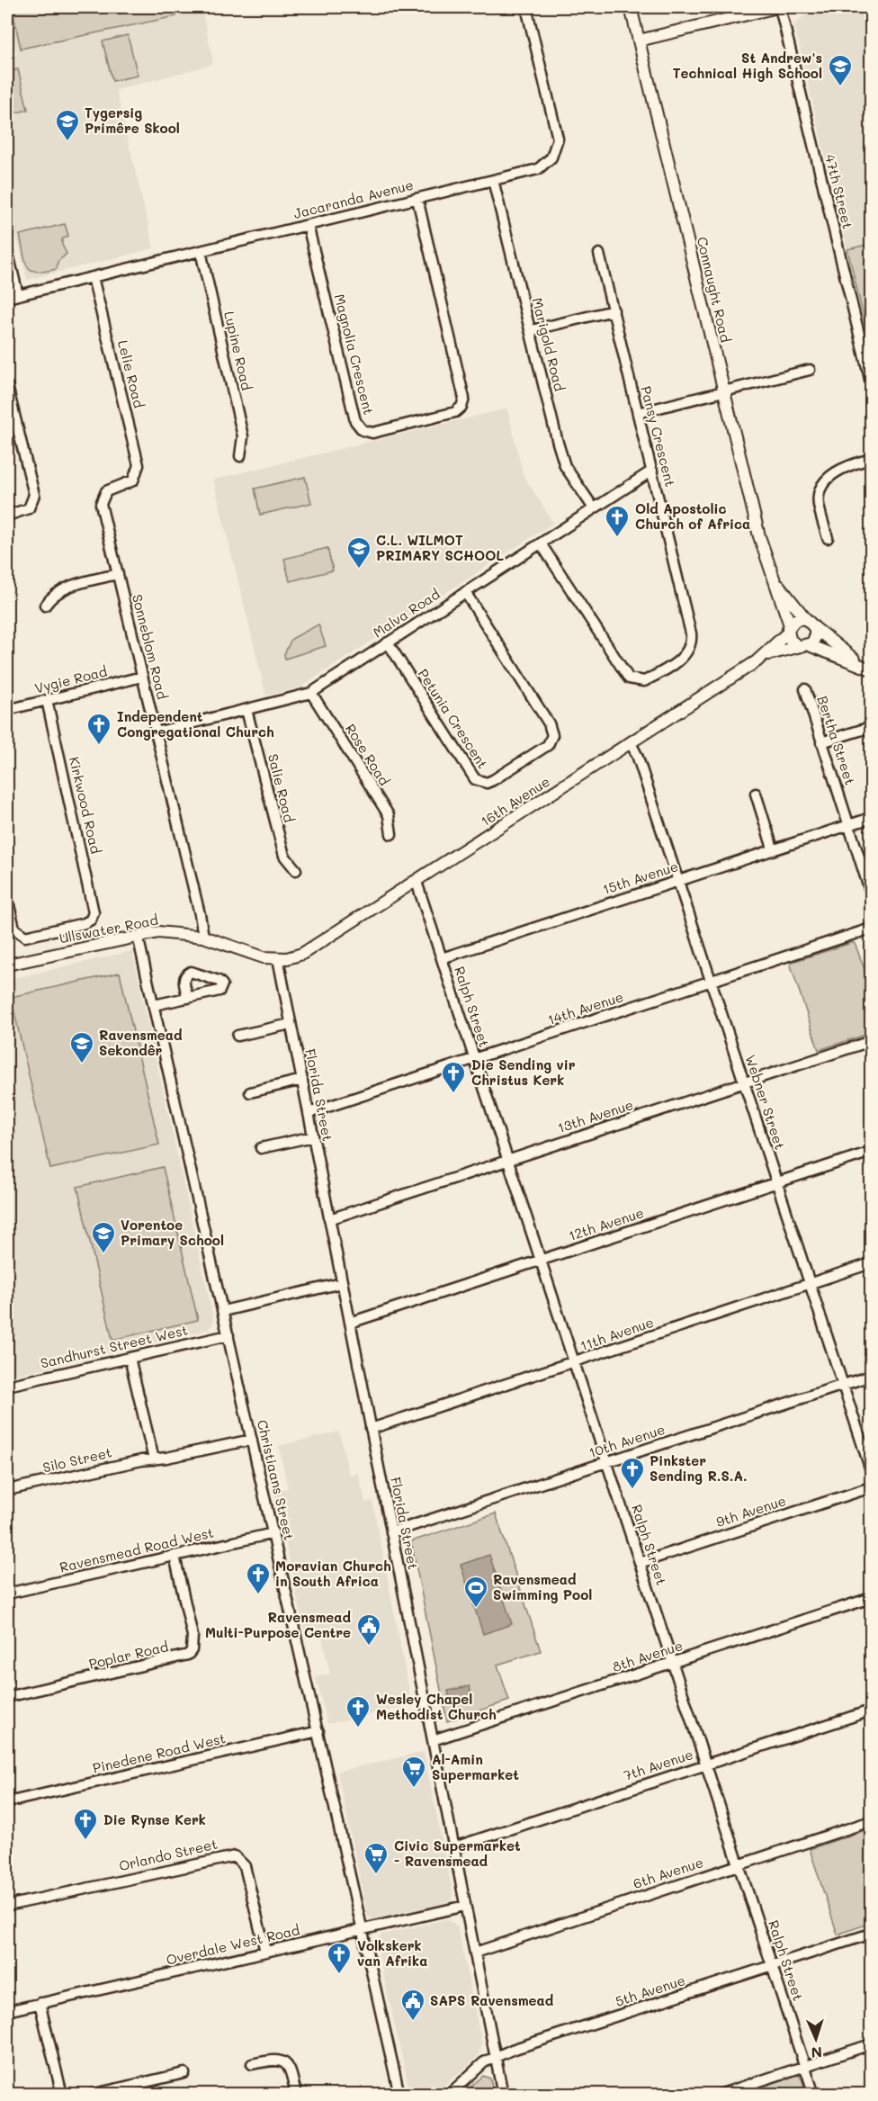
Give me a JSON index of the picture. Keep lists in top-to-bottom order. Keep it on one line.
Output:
{"streets":{"street":["47th Street","Jacaranda Avenue","Connaught Road","Marigold Road","Lupine Road","Magnolia Crescent","Lelie Road","Pansy Crescent","Malva Road","Sonneblom Road","Vygie Road","Petunia Crescent","Bertha Street","Rose Road","Salie Road","16th Avenue","Kirkwood Road","15th Avenue","Ullswater Road","Ralph Street","14th Avenue","Florida Street","Webner Street","13th Avenue","12th Avenue","11th Avenue","Sandhurst Street West","10th Avenue","Silo Street","Christiaans Street","9th Avenue","Ravensmead Road West","Poplar Road","8th Avenue","Pinedene Road West","7th Avenue","Orlando Street","6th Avenue","Overdale West Road","5th Avenue"]},"crossings":[["Jacaranda Avenue","Marigold Road"],["Jacaranda Avenue","Lupine Road"],["Jacaranda Avenue","Magnolia Crescent"],["Jacaranda Avenue","Lelie Road"],["Connaught Road","16th Avenue"],["Marigold Road","Malva Road"],["Lelie Road","Sonneblom Road"],["Pansy Crescent","Malva Road"],["Malva Road","Sonneblom Road"],["Malva Road","Petunia Crescent"],["Malva Road","Rose Road"],["Malva Road","Salie Road"],["Sonneblom Road","Vygie Road"],["Sonneblom Road","Ullswater Road"],["Vygie Road","Kirkwood Road"],["Bertha Street","15th Avenue"],["16th Avenue","Ullswater Road"],["16th Avenue","Ralph Street"],["16th Avenue","Florida Street"],["16th Avenue","Webner Street"],["15th Avenue","Ralph Street"],["15th Avenue","Webner Street"],["Ullswater Road","Florida Street"],["Ullswater Road","Christiaans Street"],["Ralph Street","14th Avenue"],["Ralph Street","13th Avenue"],["Ralph Street","12th Avenue"],["Ralph Street","11th Avenue"],["Ralph Street","10th Avenue"],["Ralph Street","9th Avenue"],["Ralph Street","8th Avenue"],["Ralph Street","7th Avenue"],["Ralph Street","6th Avenue"],["Ralph Street","5th Avenue"],["14th Avenue","Florida Street"],["14th Avenue","Webner Street"],["Florida Street","13th Avenue"],["Florida Street","12th Avenue"],["Florida Street","11th Avenue"],["Florida Street","10th Avenue"],["Florida Street","8th Avenue"],["Florida Street","7th Avenue"],["Florida Street","6th Avenue"],["Florida Street","Overdale West Road"],["Florida Street","5th Avenue"],["Webner Street","13th Avenue"],["Webner Street","12th Avenue"],["Webner Street","11th Avenue"],["Webner Street","10th Avenue"],["Sandhurst Street West","Christiaans Street"],["Silo Street","Christiaans Street"],["Christiaans Street","Ravensmead Road West"],["Christiaans Street","Pinedene Road West"],["Christiaans Street","Overdale West Road"],["Ravensmead Road West","Poplar Road"],["Orlando Street","Overdale West Road"]],"places":{"school or university":["St Andrew's Technical High School","Tygersig Primêre Skool","C.L. WILMOT PRIMARY SCHOOL","Ravensmead Sekondêr","Vorentoe Primary School"],"church":["Old Apostolic Church of Africa","Independent Congregational Church","Die Sending vir Christus Kerk","Pinkster Sending R.S.A.","Moravian Church in South Africa","Wesley Chapel Methodist Church","Die Rynse Kerk","Volkskerk van Afrika"],"sports":["Ravensmead Swimming Pool"],"public building":["Ravensmead Multi-Purpose Centre","SAPS Ravensmead"],"supermarket":["Al-Amin Supermarket","Civic Supermarket - Ravensmead"]},"north":"bottom"}
